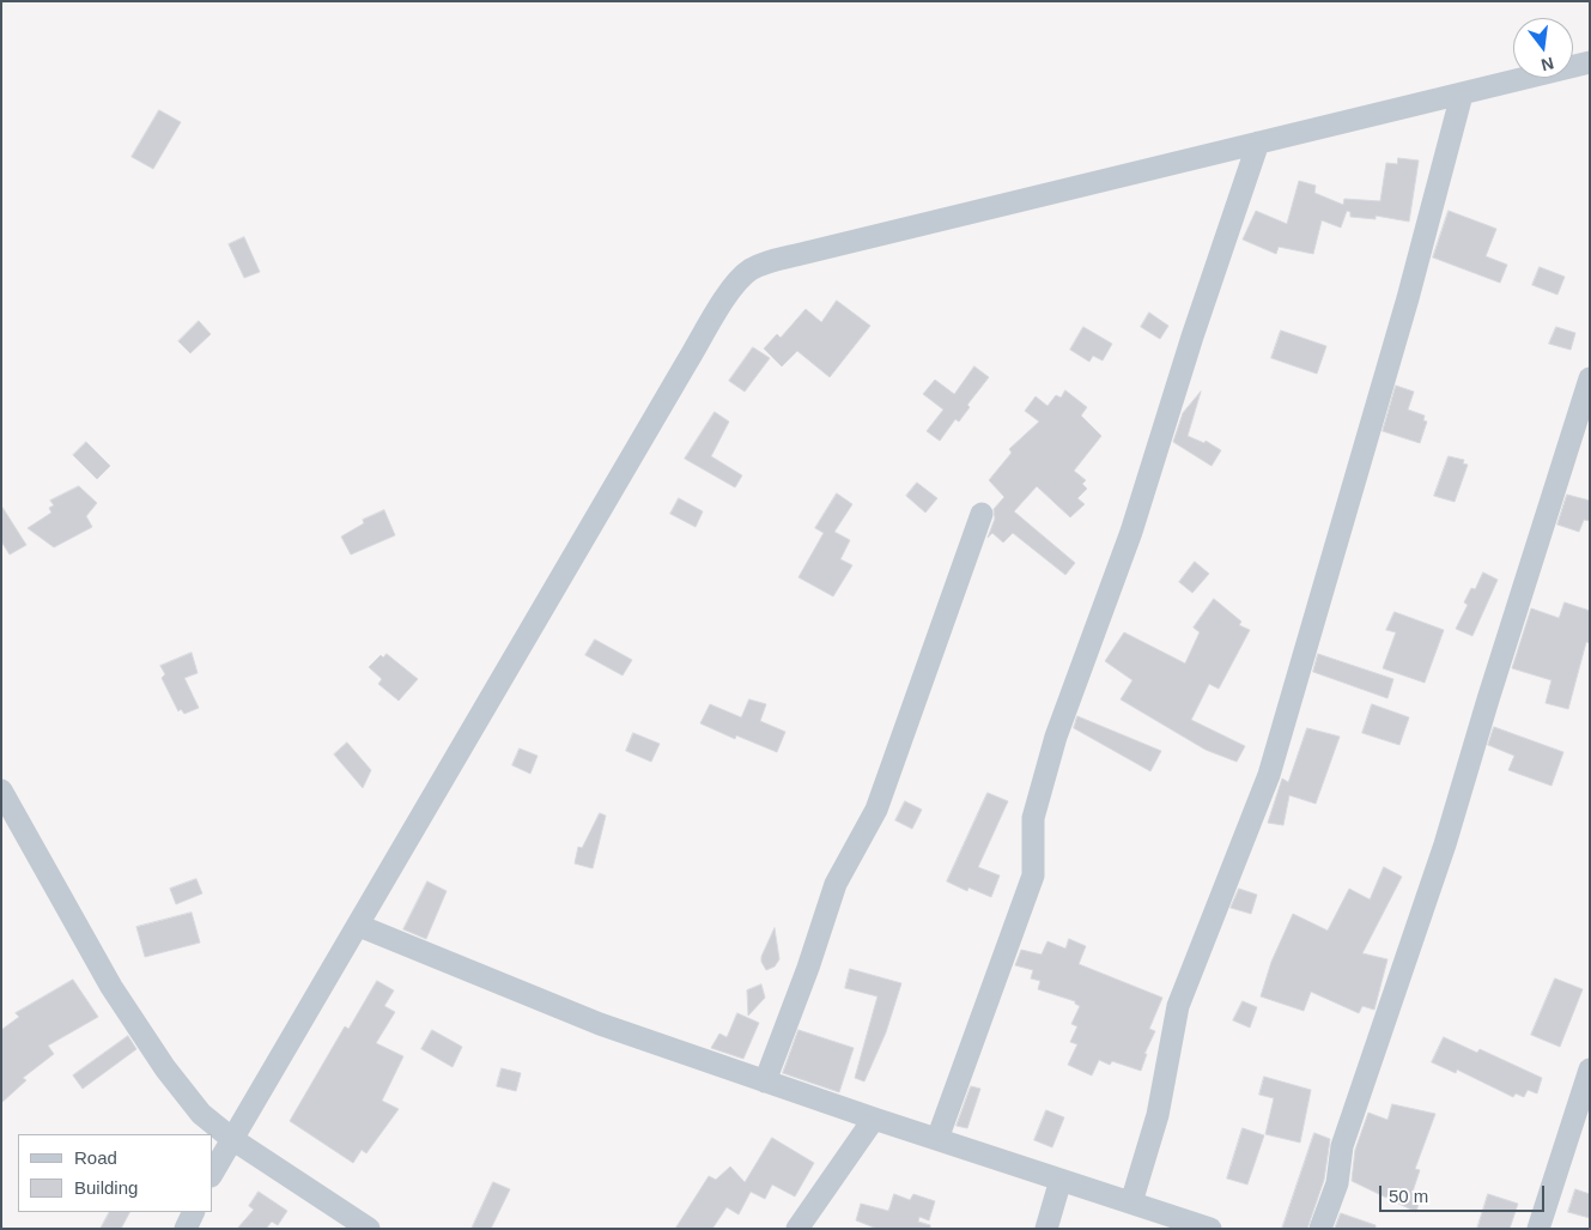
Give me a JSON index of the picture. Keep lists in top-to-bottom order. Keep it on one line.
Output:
{"legend":["Road","Building"],"scale_bar":"50 m","north":"bottom"}
